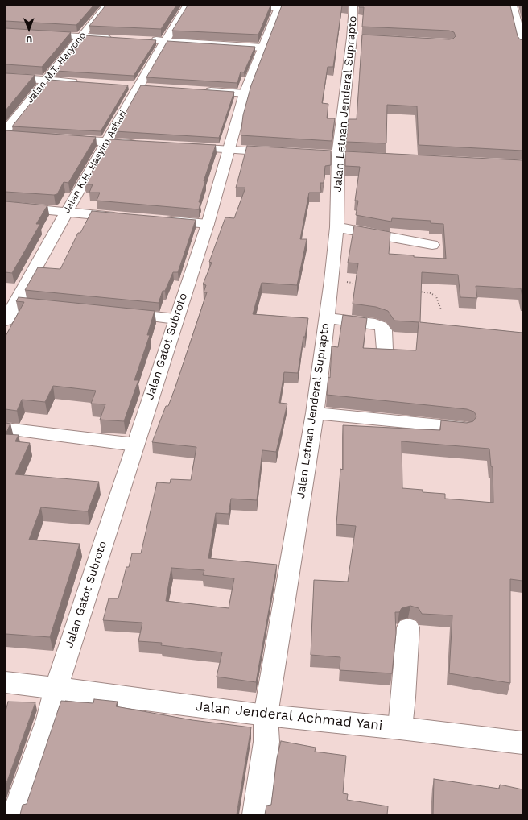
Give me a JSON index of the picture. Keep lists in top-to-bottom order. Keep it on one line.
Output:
{"streets":{"street":["Jalan M.T. Haryono","Jalan Letnan Jenderal Suprapto","Jalan K.H. Hasyim Ashari","Jalan Gatot Subroto","Jalan Jenderal Achmad Yani"]},"crossings":[["Jalan Letnan Jenderal Suprapto","Jalan Jenderal Achmad Yani"],["Jalan Gatot Subroto","Jalan Jenderal Achmad Yani"]],"north":"bottom"}
